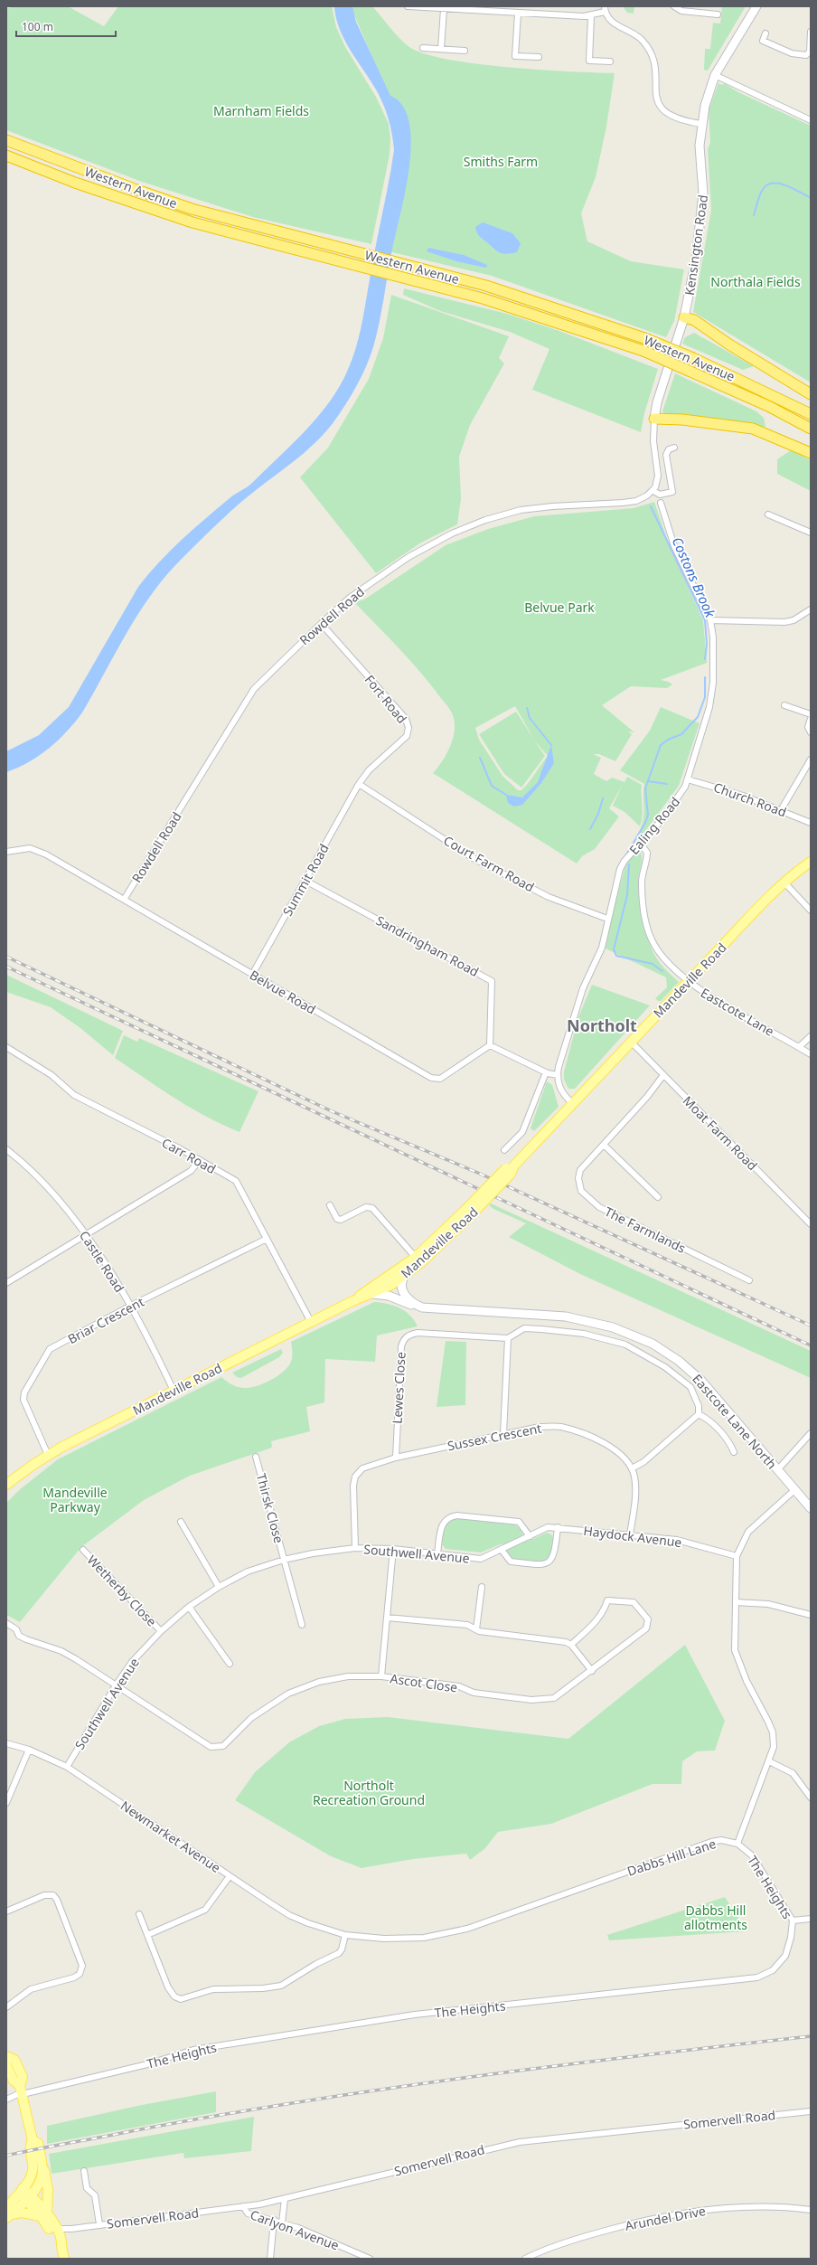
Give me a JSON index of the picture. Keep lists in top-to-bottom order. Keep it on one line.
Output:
{"streets":{"highway":["Western Avenue"],"main road":["Mandeville Road"],"street":["Kensington Road","Rowdell Road","Fort Road","Church Road","Ealing Road","Court Farm Road","Summit Road","Sandringham Road","Belvue Road","Eastcote Lane","Moat Farm Road","Carr Road","The Farmlands","Castle Road","Briar Crescent","Lewes Close","Eastcote Lane North","Sussex Crescent","Thirsk Close","Haydock Avenue","Southwell Avenue","Wetherby Close","Ascot Close","Newmarket Avenue","Dabbs Hill Lane","The Heights","Somervell Road","Arundel Drive","Carlyon Avenue"]},"crossings":[["Kensington Road","Rowdell Road"],["Rowdell Road","Belvue Road"],["Fort Road","Court Farm Road"],["Fort Road","Summit Road"],["Church Road","Ealing Road"],["Ealing Road","Court Farm Road"],["Ealing Road","Eastcote Lane"],["Court Farm Road","Summit Road"],["Summit Road","Sandringham Road"],["Summit Road","Belvue Road"],["Sandringham Road","Belvue Road"],["Mandeville Road","Eastcote Lane"],["Mandeville Road","Moat Farm Road"],["Mandeville Road","Carr Road"],["Mandeville Road","Castle Road"],["Mandeville Road","Briar Crescent"],["Mandeville Road","Eastcote Lane North"],["Moat Farm Road","The Farmlands"],["Carr Road","Briar Crescent"],["Castle Road","Briar Crescent"],["Lewes Close","Sussex Crescent"],["Sussex Crescent","Southwell Avenue"],["Thirsk Close","Southwell Avenue"],["Haydock Avenue","Southwell Avenue"],["Southwell Avenue","Wetherby Close"],["Southwell Avenue","Ascot Close"],["Southwell Avenue","Newmarket Avenue"],["Newmarket Avenue","Dabbs Hill Lane"],["Dabbs Hill Lane","The Heights"],["Somervell Road","Carlyon Avenue"]],"districts":["Northolt"],"water":["Costons Brook"],"parks":["Marnham Fields","Smiths Farm","Northala Fields","Belvue Park","Mandeville Parkway","Northolt Recreation Ground","Dabbs Hill allotments"],"scale_bar":"100 m"}
